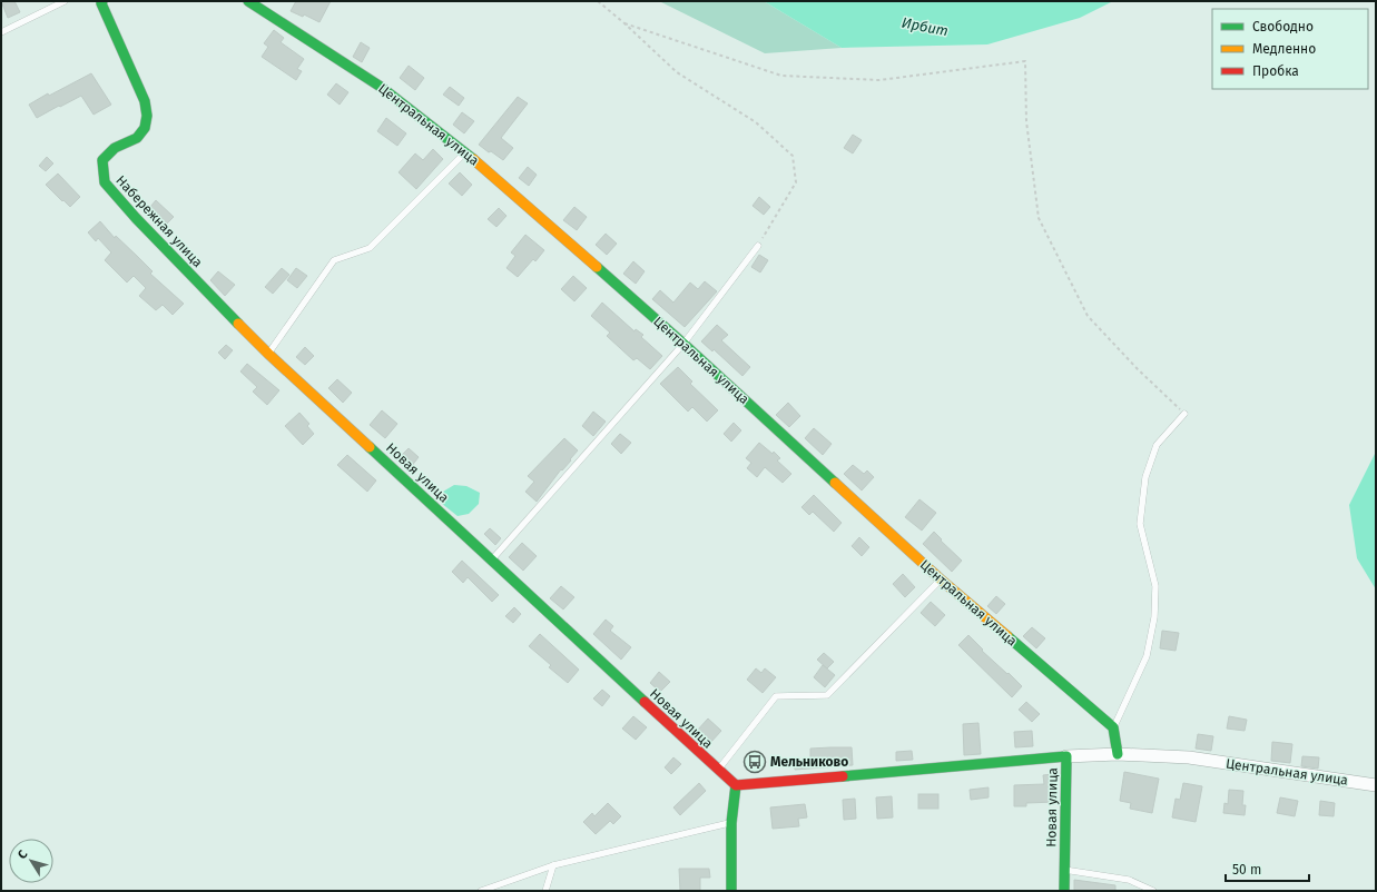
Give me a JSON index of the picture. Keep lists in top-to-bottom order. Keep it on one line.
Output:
{"streets":{"street":["Центральная улица","Набережная улица","Новая улица"]},"crossings":[["Центральная улица","Новая улица"],["Набережная улица","Новая улица"]],"water":["Ирбит"],"places":{"bus stop":["Мельниково"]},"legend":["Свободно","Медленно","Пробка"],"scale_bar":"50 m","north":"top left"}
